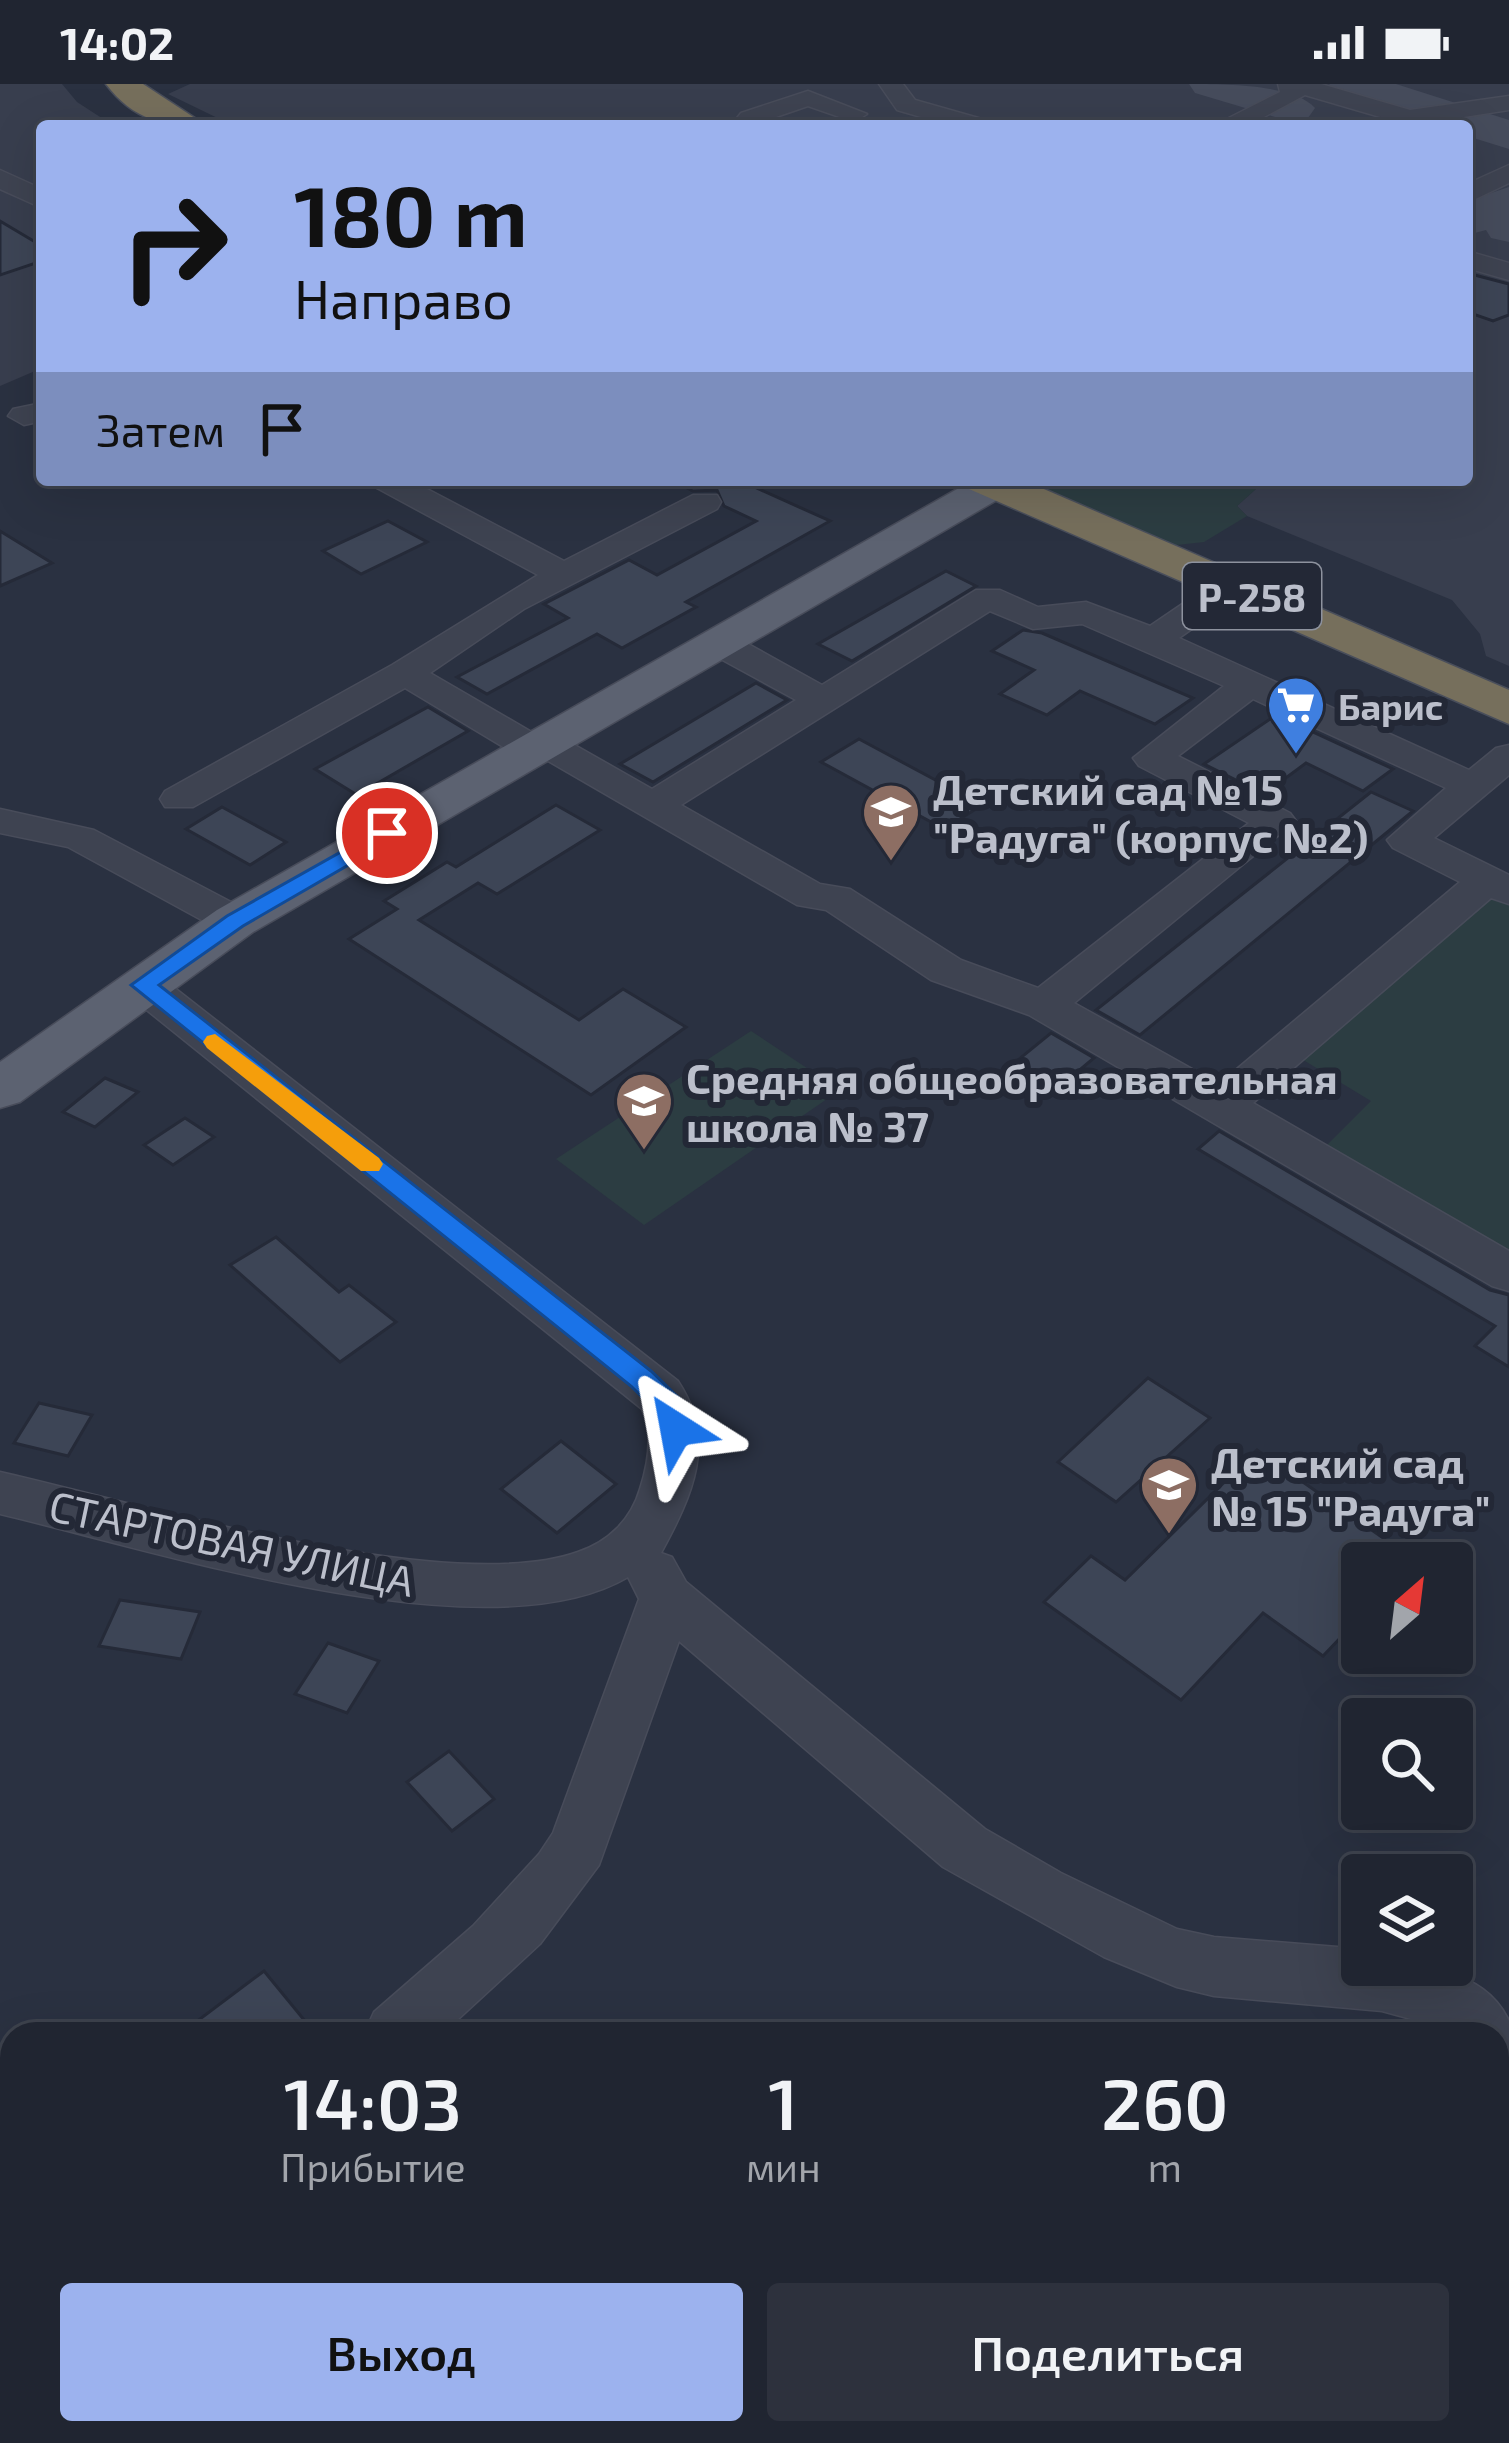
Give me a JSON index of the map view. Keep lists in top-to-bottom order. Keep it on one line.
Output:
{"streets":{"highway":["Р-258"],"street":["СТАРТОВАЯ УЛИЦА"]},"places":{"supermarket":["Барис"],"school or university":["Детский сад №15 \"Радуга\" (корпус №2)","Средняя общеобразовательная школа № 37","Детский сад № 15 \"Радуга\""]},"north":"top right","page":{"status":"14:02","turn":["180 m","Направо"],"then":"Затем","eta":["14:03","Прибытие","1","мин","260","m"],"buttons":["Выход","Поделиться"]}}
